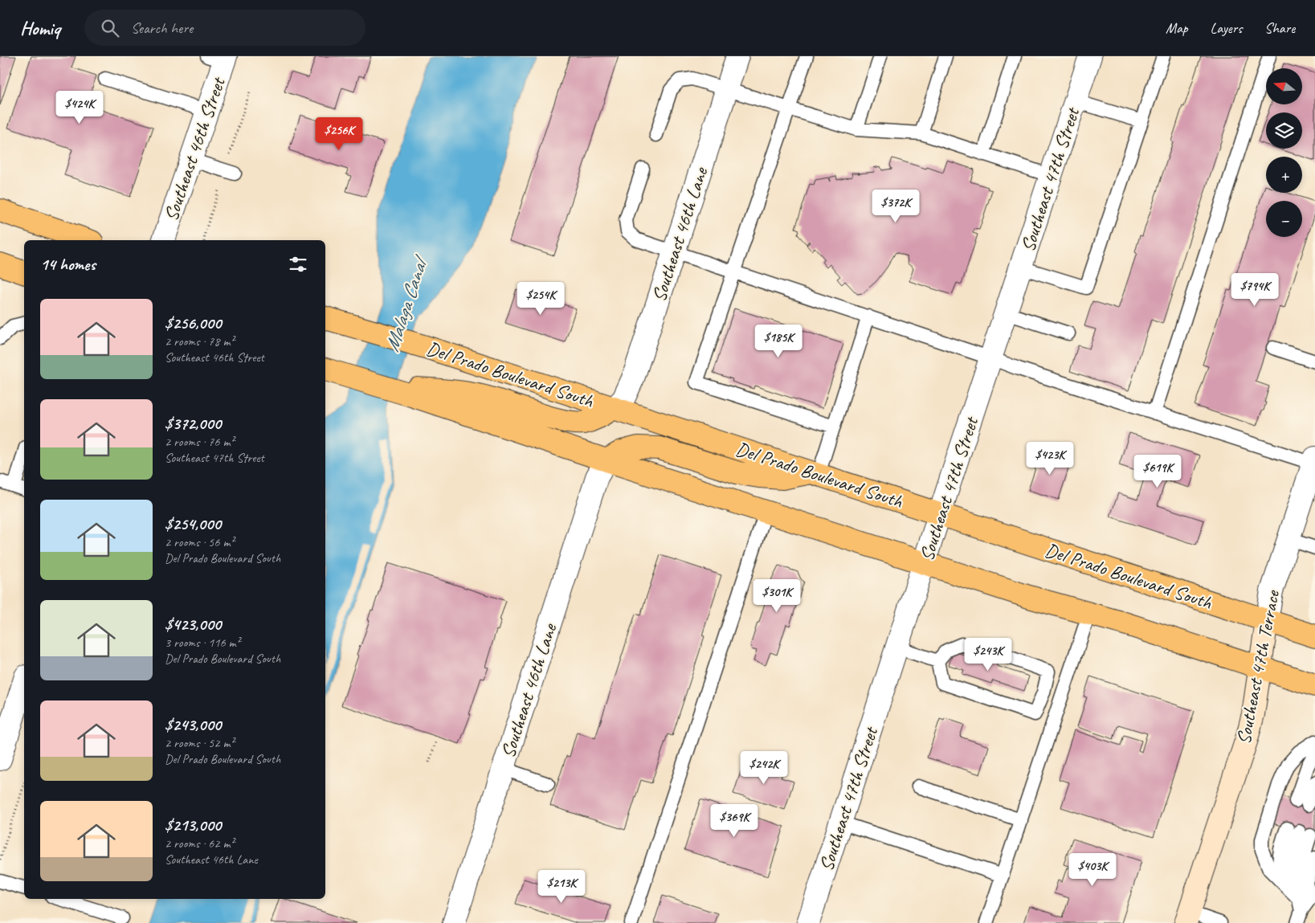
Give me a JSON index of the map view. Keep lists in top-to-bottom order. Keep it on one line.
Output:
{"streets":{"main road":["Del Prado Boulevard South"],"street":["Southeast 46th Street","Southeast 47th Street","Southeast 46th Lane","Southeast 47th Terrace"]},"crossings":[["Southeast 47th Street","Del Prado Boulevard South"],["Southeast 46th Lane","Del Prado Boulevard South"],["Del Prado Boulevard South","Southeast 47th Terrace"]],"water":["Malaga Canal"],"north":"left","page":{"header":"Homiq","search":"Search here","nav":["Map","Layers","Share"],"map_buttons":["+","−"],"price":["$424K","$256K","$372K","$794K","$254K","$185K","$423K","$619K","$301K","$243K","$242K","$369K","$403K","$213K"],"heading":"14 homes","list":[{"name":"$256,000","note":"2 rooms · 78 m² · Southeast 46th Street"},{"name":"$372,000","note":"2 rooms · 76 m² · Southeast 47th Street"},{"name":"$254,000","note":"2 rooms · 56 m² · Del Prado Boulevard South"},{"name":"$423,000","note":"3 rooms · 116 m² · Del Prado Boulevard South"},{"name":"$243,000","note":"2 rooms · 52 m² · Del Prado Boulevard South"},{"name":"$213,000","note":"2 rooms · 62 m² · Southeast 46th Lane"}]}}
